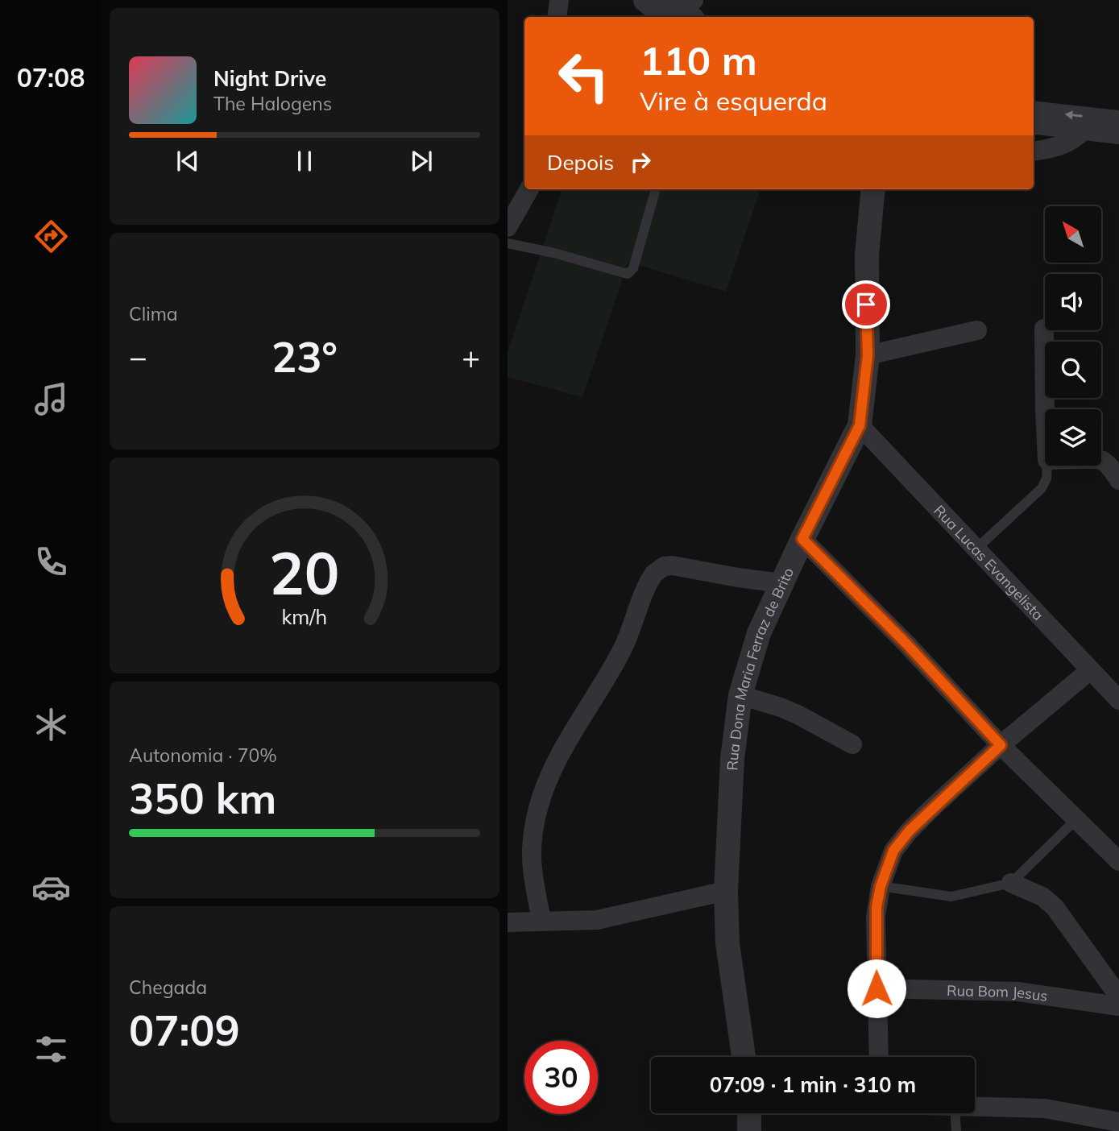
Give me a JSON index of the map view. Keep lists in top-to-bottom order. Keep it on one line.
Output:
{"streets":{"street":["Rua Lucas Evangelista","Rua Dona Maria Ferraz de Brito","Rua Bom Jesus"]},"crossings":[["Rua Lucas Evangelista","Rua Dona Maria Ferraz de Brito"]],"north":"top left","page":{"tabs":"07:08","turn":["110 m","Vire à esquerda"],"song":["Night Drive","The Halogens"],"then":"Depois","tile":["Clima",["Autonomia · 70%","350 km"],["Chegada","07:09"]],"heat":["−","23°","+"],"limit":"30","trip":"07:09 · 1 min · 310 m","gauge":["20","km/h"]}}
